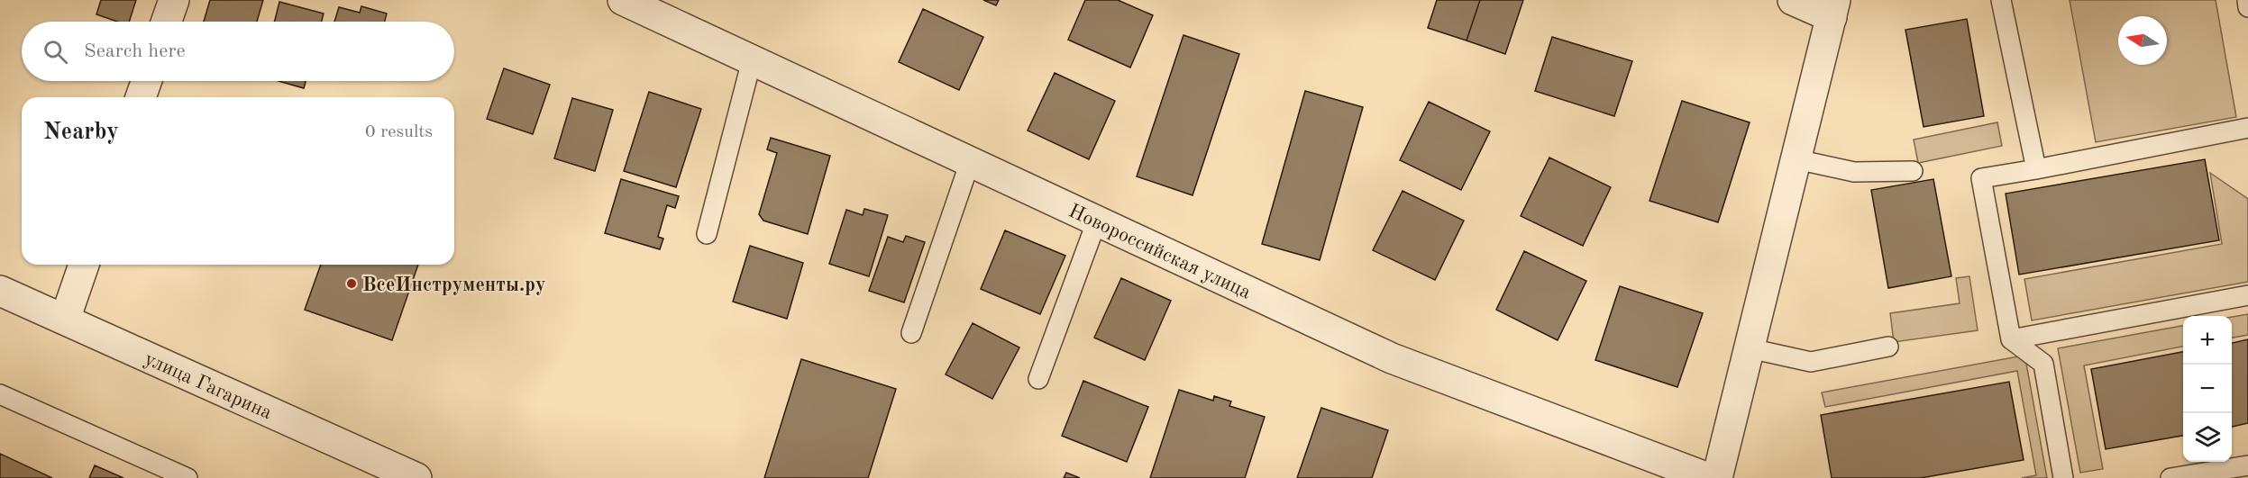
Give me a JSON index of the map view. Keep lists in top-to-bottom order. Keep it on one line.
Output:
{"streets":{"street":["Новороссийская улица","улица Гагарина"]},"places":["ВсеИнструменты.ру"],"north":"left","page":{"search":"Search here","heading":["Nearby","0 results"],"map_buttons":["+","−"]}}
